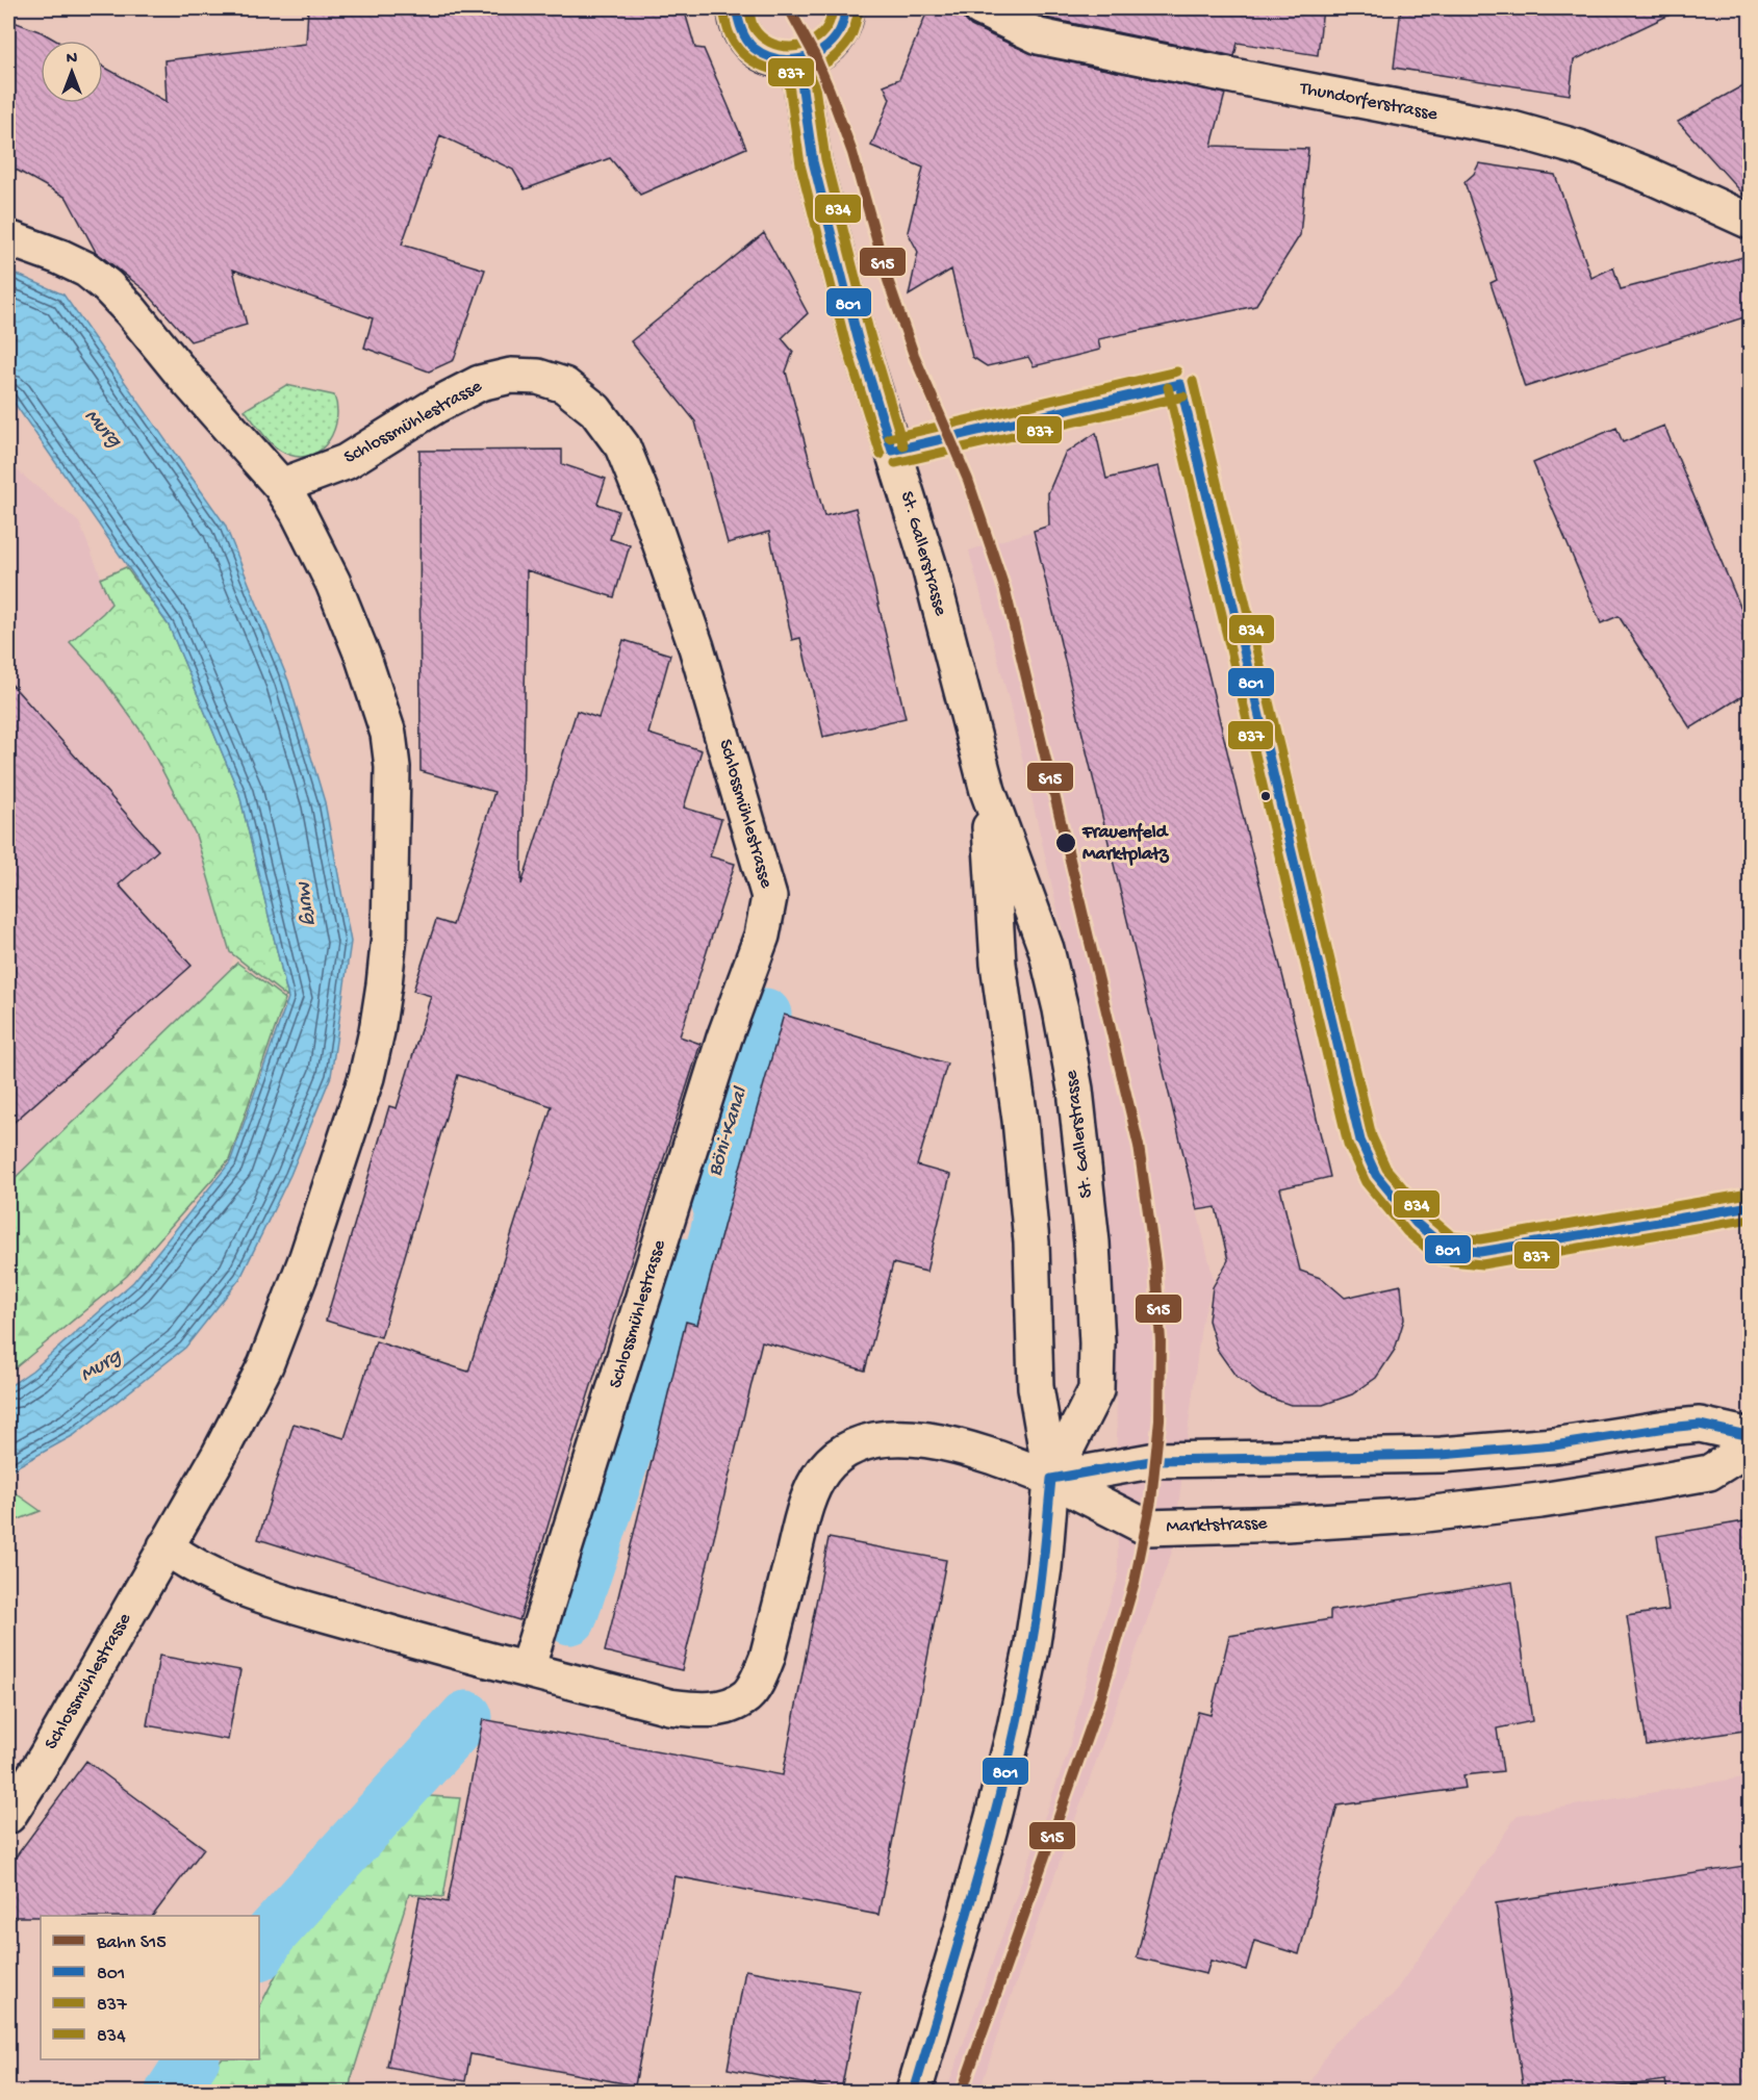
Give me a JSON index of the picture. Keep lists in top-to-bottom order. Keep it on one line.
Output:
{"streets":{"street":["Thundorferstrasse","Schlossmühlestrasse","St. Gallerstrasse","Marktstrasse"]},"crossings":[["St. Gallerstrasse","Marktstrasse"]],"water":["Murg","Böni-Kanal"],"places":["Frauenfeld Marktplatz"],"lines":["rail line S15","transit line 801","transit line 834","transit line 837"],"legend":["Bahn S15","801","837","834"],"north":"top"}
